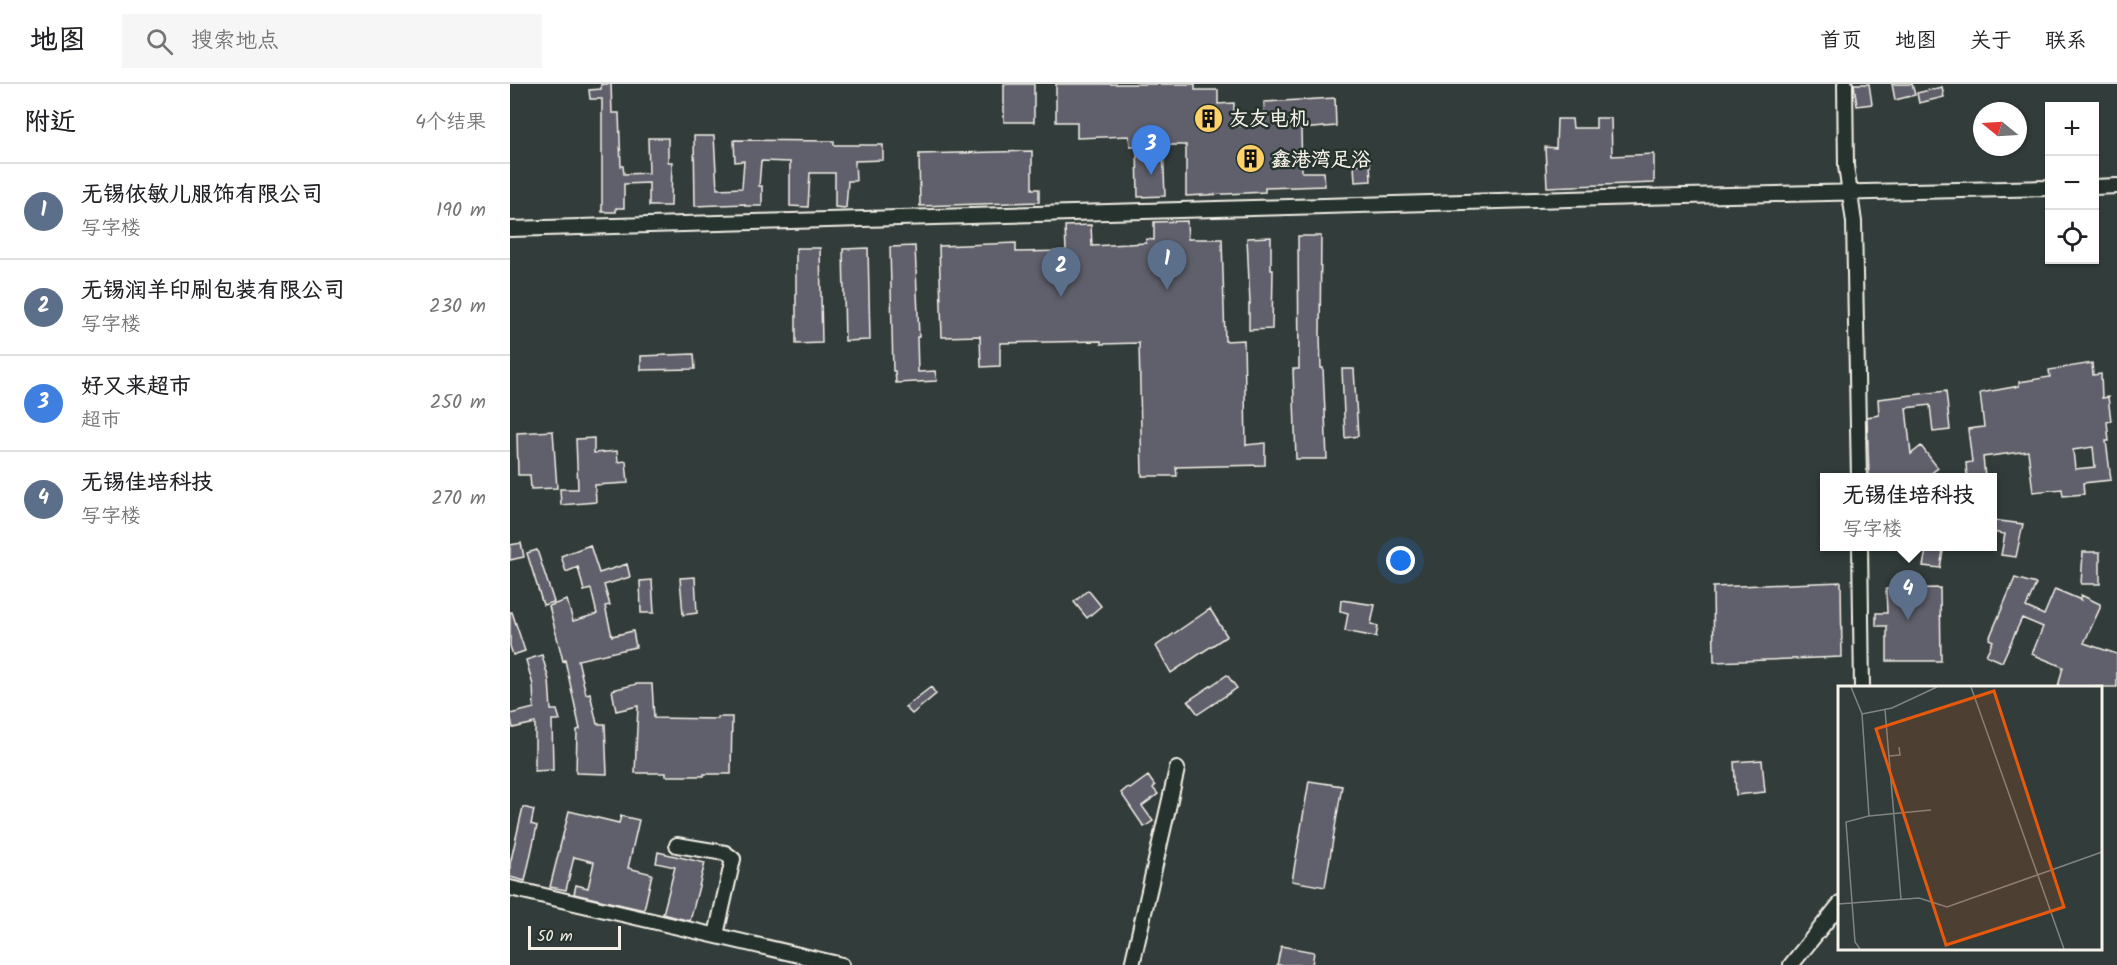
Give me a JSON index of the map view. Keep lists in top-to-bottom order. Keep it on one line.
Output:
{"places":{"building":["友友电机","鑫港湾足浴"]},"scale_bar":"50 m","north":"left","page":{"header":"地图","search":"搜索地点","nav":["首页","地图","关于","联系"],"heading":["附近","4个结果"],"map_buttons":["+","−"],"pins":["3","1","2","4"],"list":[{"mark":"1","name":"无锡依敏儿服饰有限公司","note":"写字楼","value":"190 m"},{"mark":"2","name":"无锡润羊印刷包装有限公司","note":"写字楼","value":"230 m"},{"mark":"3","name":"好又来超市","note":"超市","value":"250 m"},{"mark":"4","name":"无锡佳培科技","note":"写字楼","value":"270 m"}],"popup":["无锡佳培科技","写字楼"],"scale":"50 m"}}
